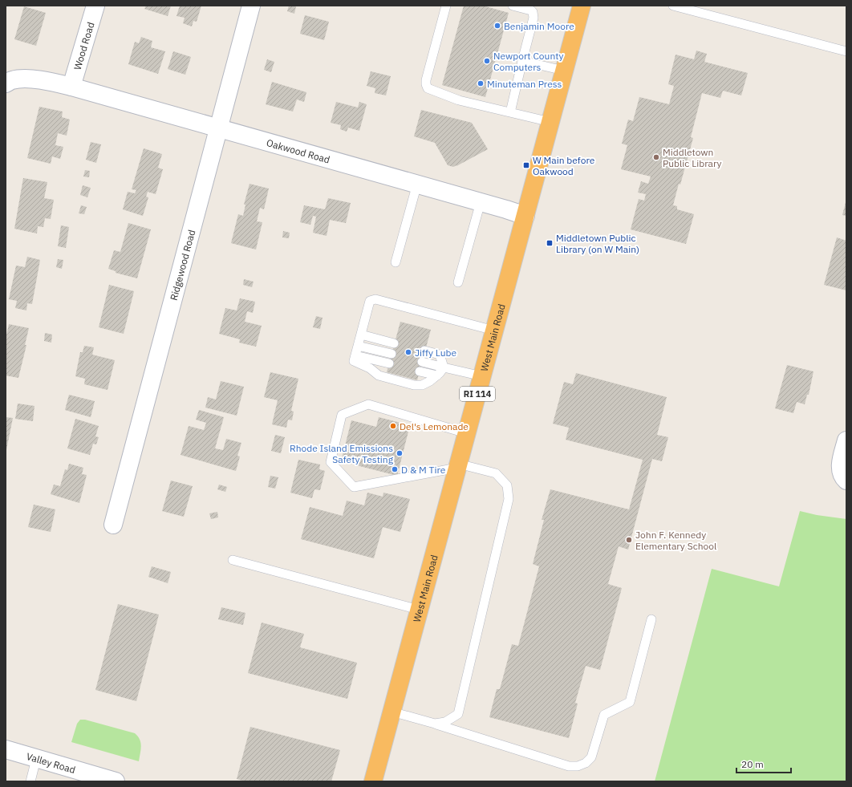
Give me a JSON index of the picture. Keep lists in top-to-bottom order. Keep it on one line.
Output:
{"streets":{"highway":["West Main Road","RI 114"],"street":["Wood Road","Oakwood Road","Ridgewood Road","Valley Road"]},"crossings":[["Wood Road","Oakwood Road"],["Oakwood Road","Ridgewood Road"],["Oakwood Road","West Main Road"]],"places":{"other":["Benjamin Moore","Newport County Computers","Minuteman Press","Middletown Public Library","Jiffy Lube","Del's Lemonade","Rhode Island Emissions Safety Testing","D & M Tire","John F. Kennedy Elementary School"],"transit":["W Main before Oakwood","Middletown Public Library (on W Main)"]},"scale_bar":"20 m"}
